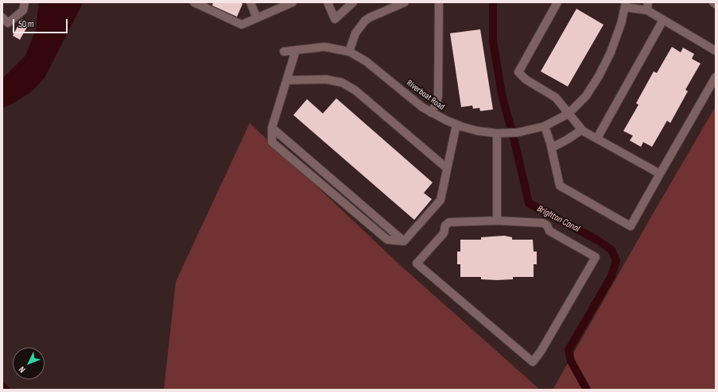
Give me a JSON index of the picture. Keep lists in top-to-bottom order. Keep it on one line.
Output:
{"streets":{"street":["Riverboat Road"]},"water":["Brighton Canal"],"scale_bar":"50 m","north":"bottom left"}
